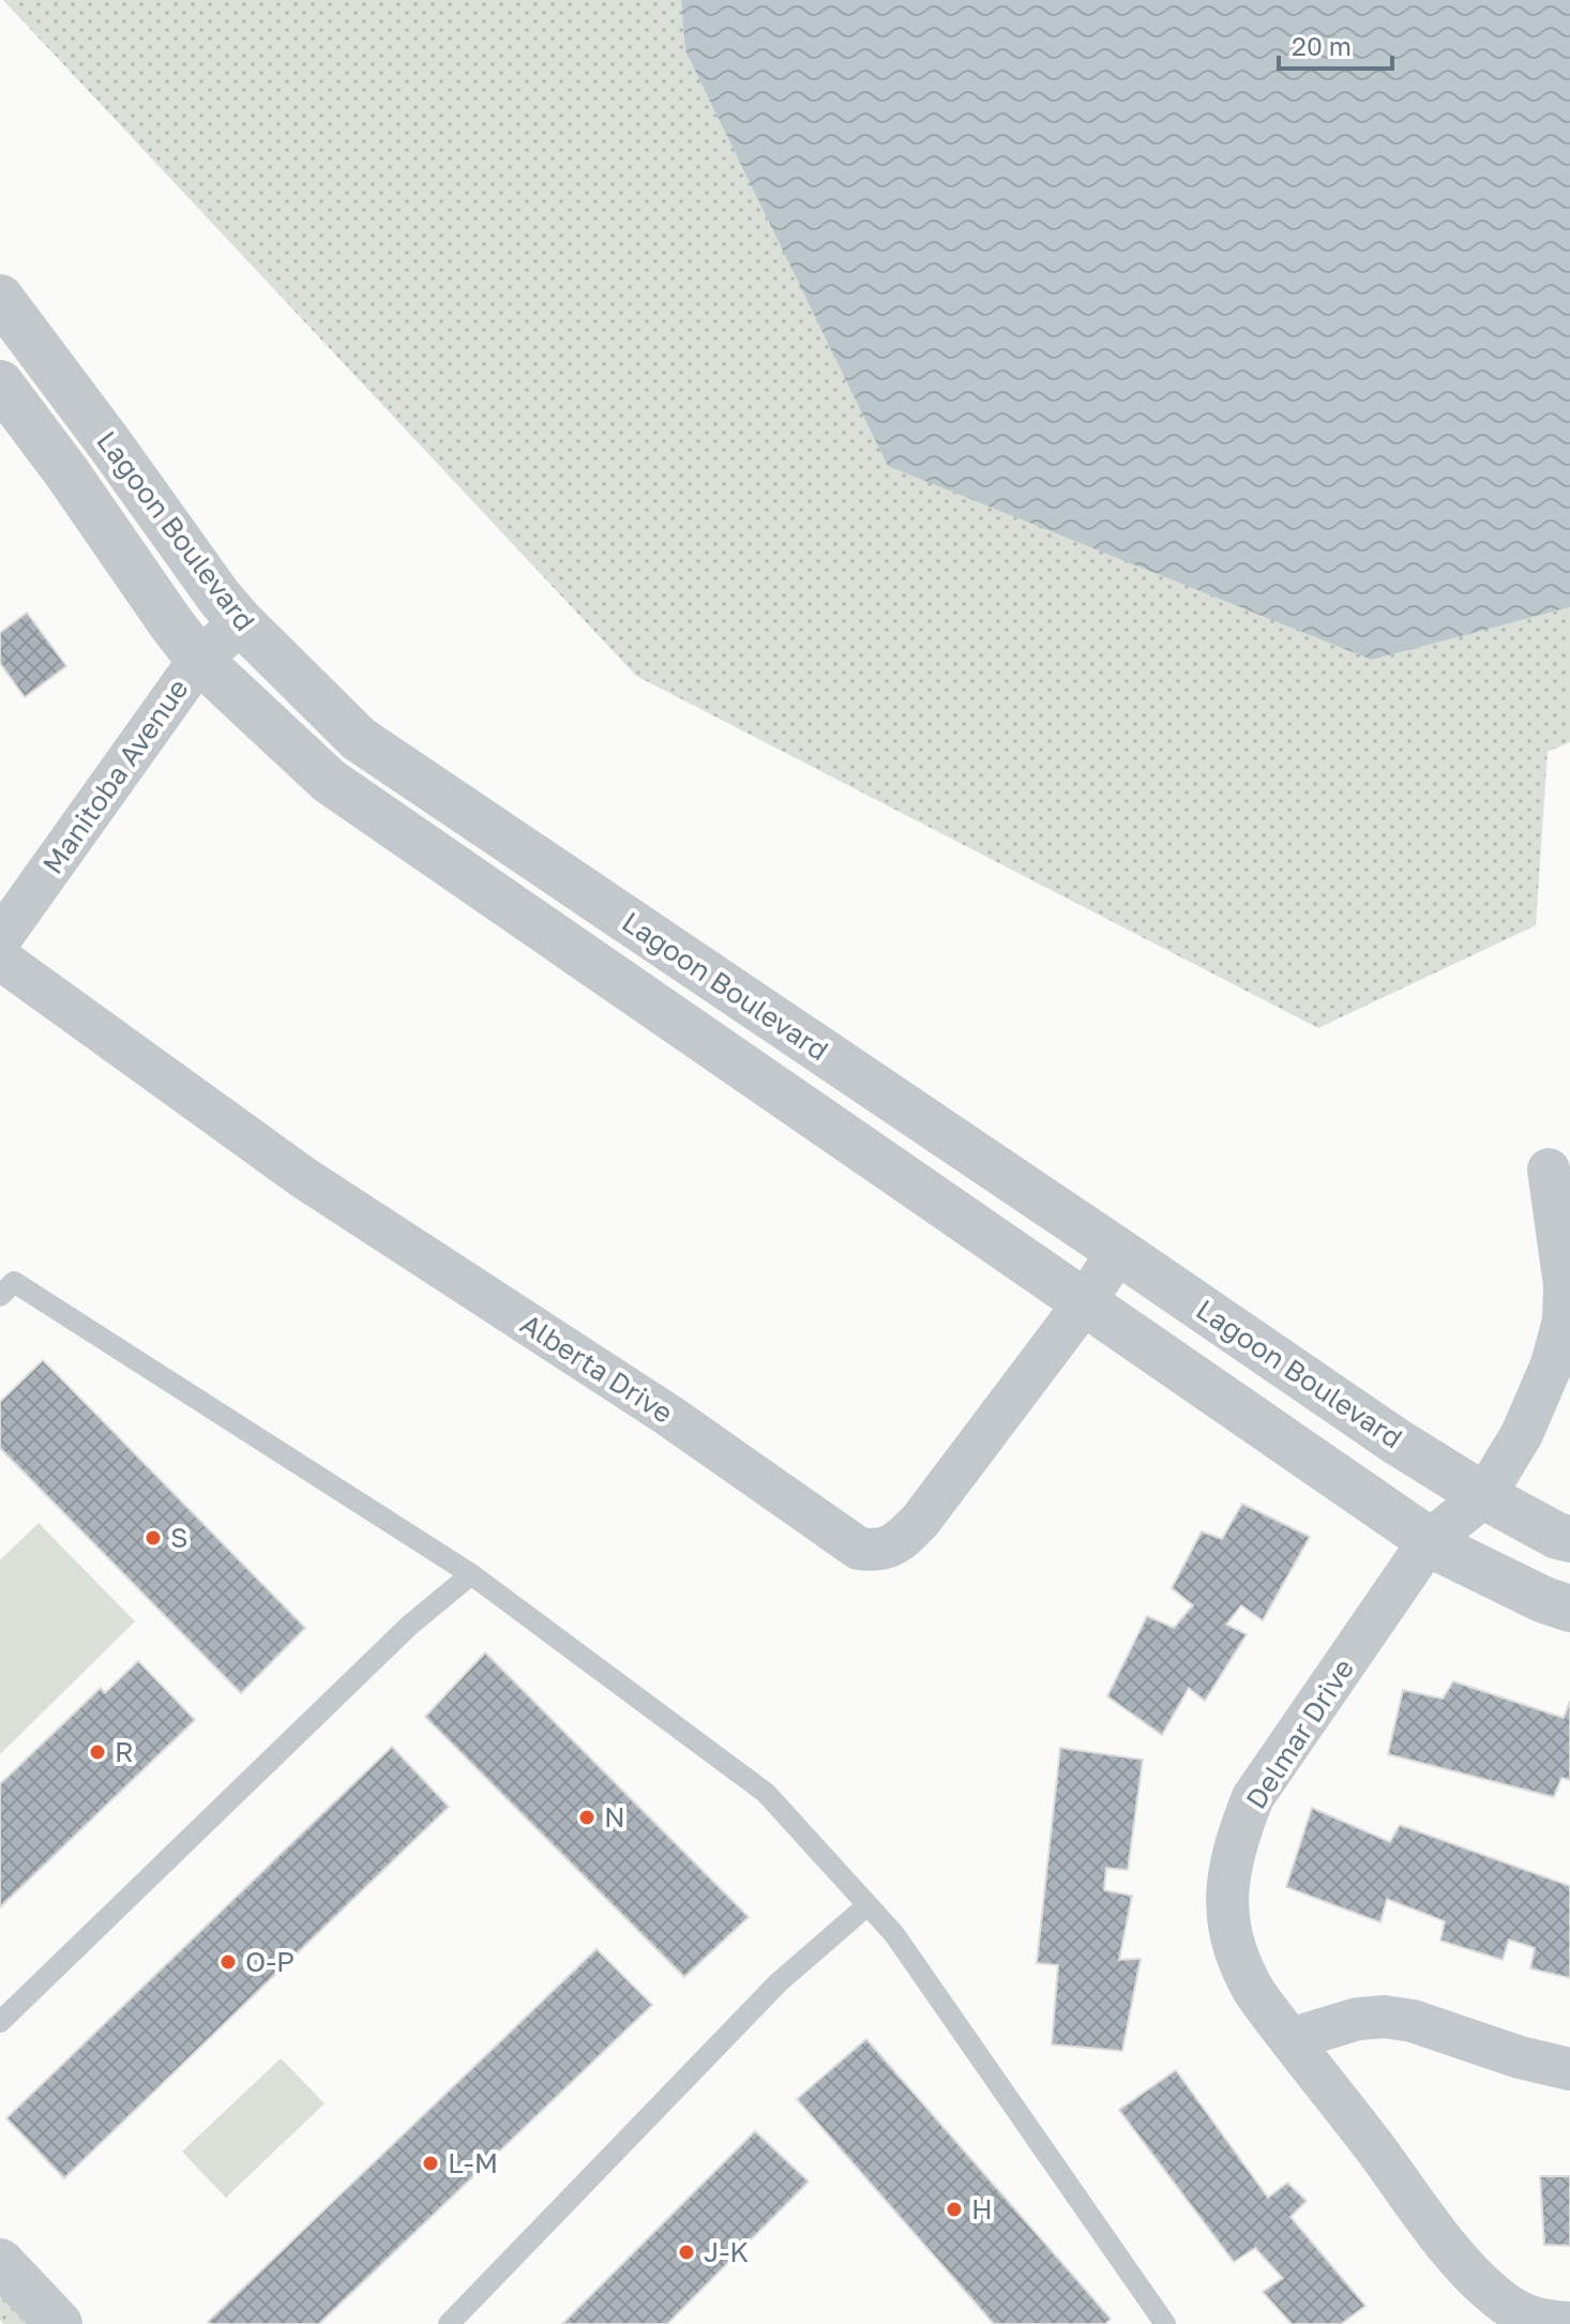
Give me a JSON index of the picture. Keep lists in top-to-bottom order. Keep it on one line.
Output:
{"streets":{"street":["Lagoon Boulevard","Manitoba Avenue","Alberta Drive","Delmar Drive"]},"crossings":[["Lagoon Boulevard","Manitoba Avenue"],["Lagoon Boulevard","Alberta Drive"],["Lagoon Boulevard","Delmar Drive"]],"places":["S","R","N","O-P","L-M","H","J-K"],"scale_bar":"20 m"}
